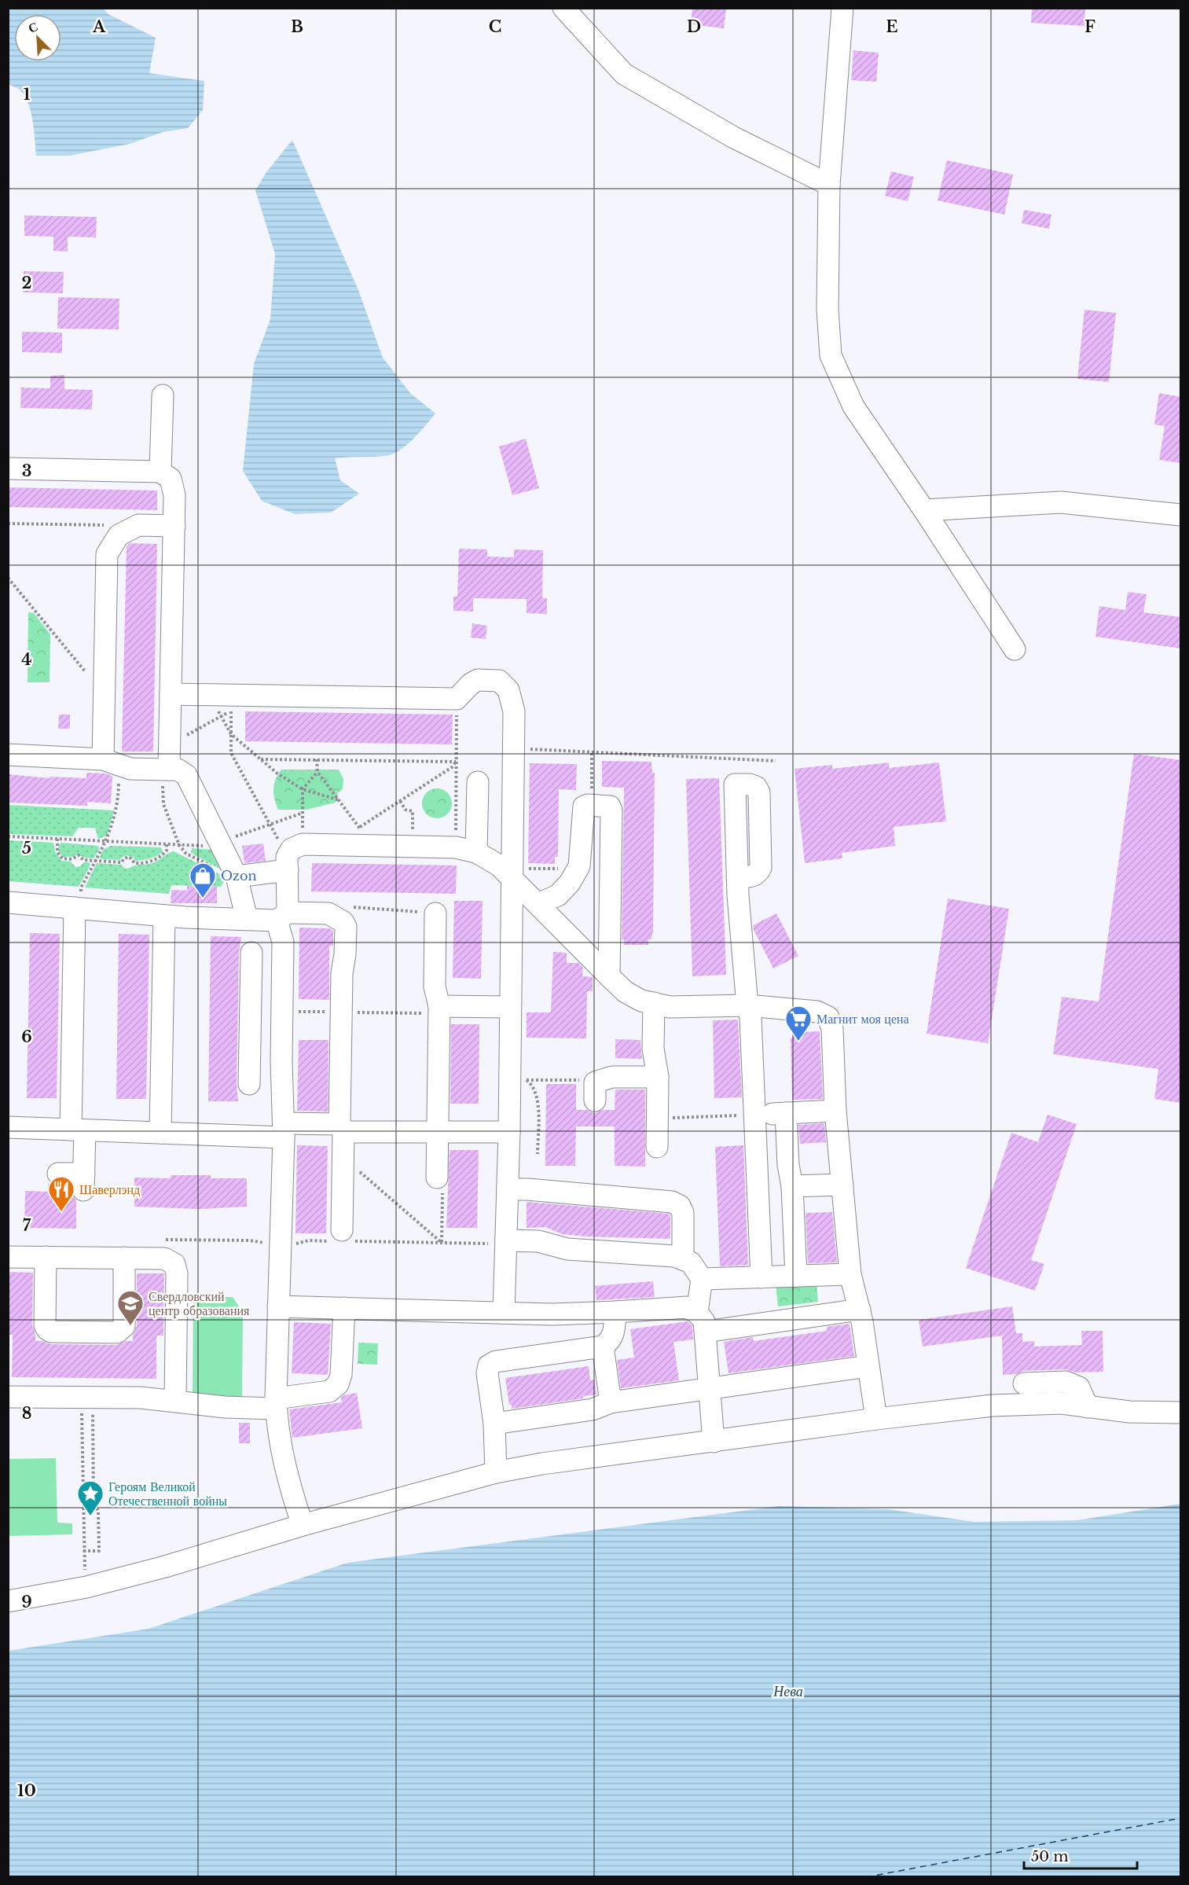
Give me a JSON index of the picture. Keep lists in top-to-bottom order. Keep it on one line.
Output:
{"water":["Нева"],"places":{"shop":["Ozon"],"supermarket":["Магнит моя цена"],"restaurant":["Шаверлэнд"],"school or university":["Свердловский центр образования"],"place":["Героям Великой Отечественной войны"]},"scale_bar":"50 m","north":"top left","grid":{"columns":["A","B","C","D","E","F"],"rows":["1","2","3","4","5","6","7","8","9","10"]}}
